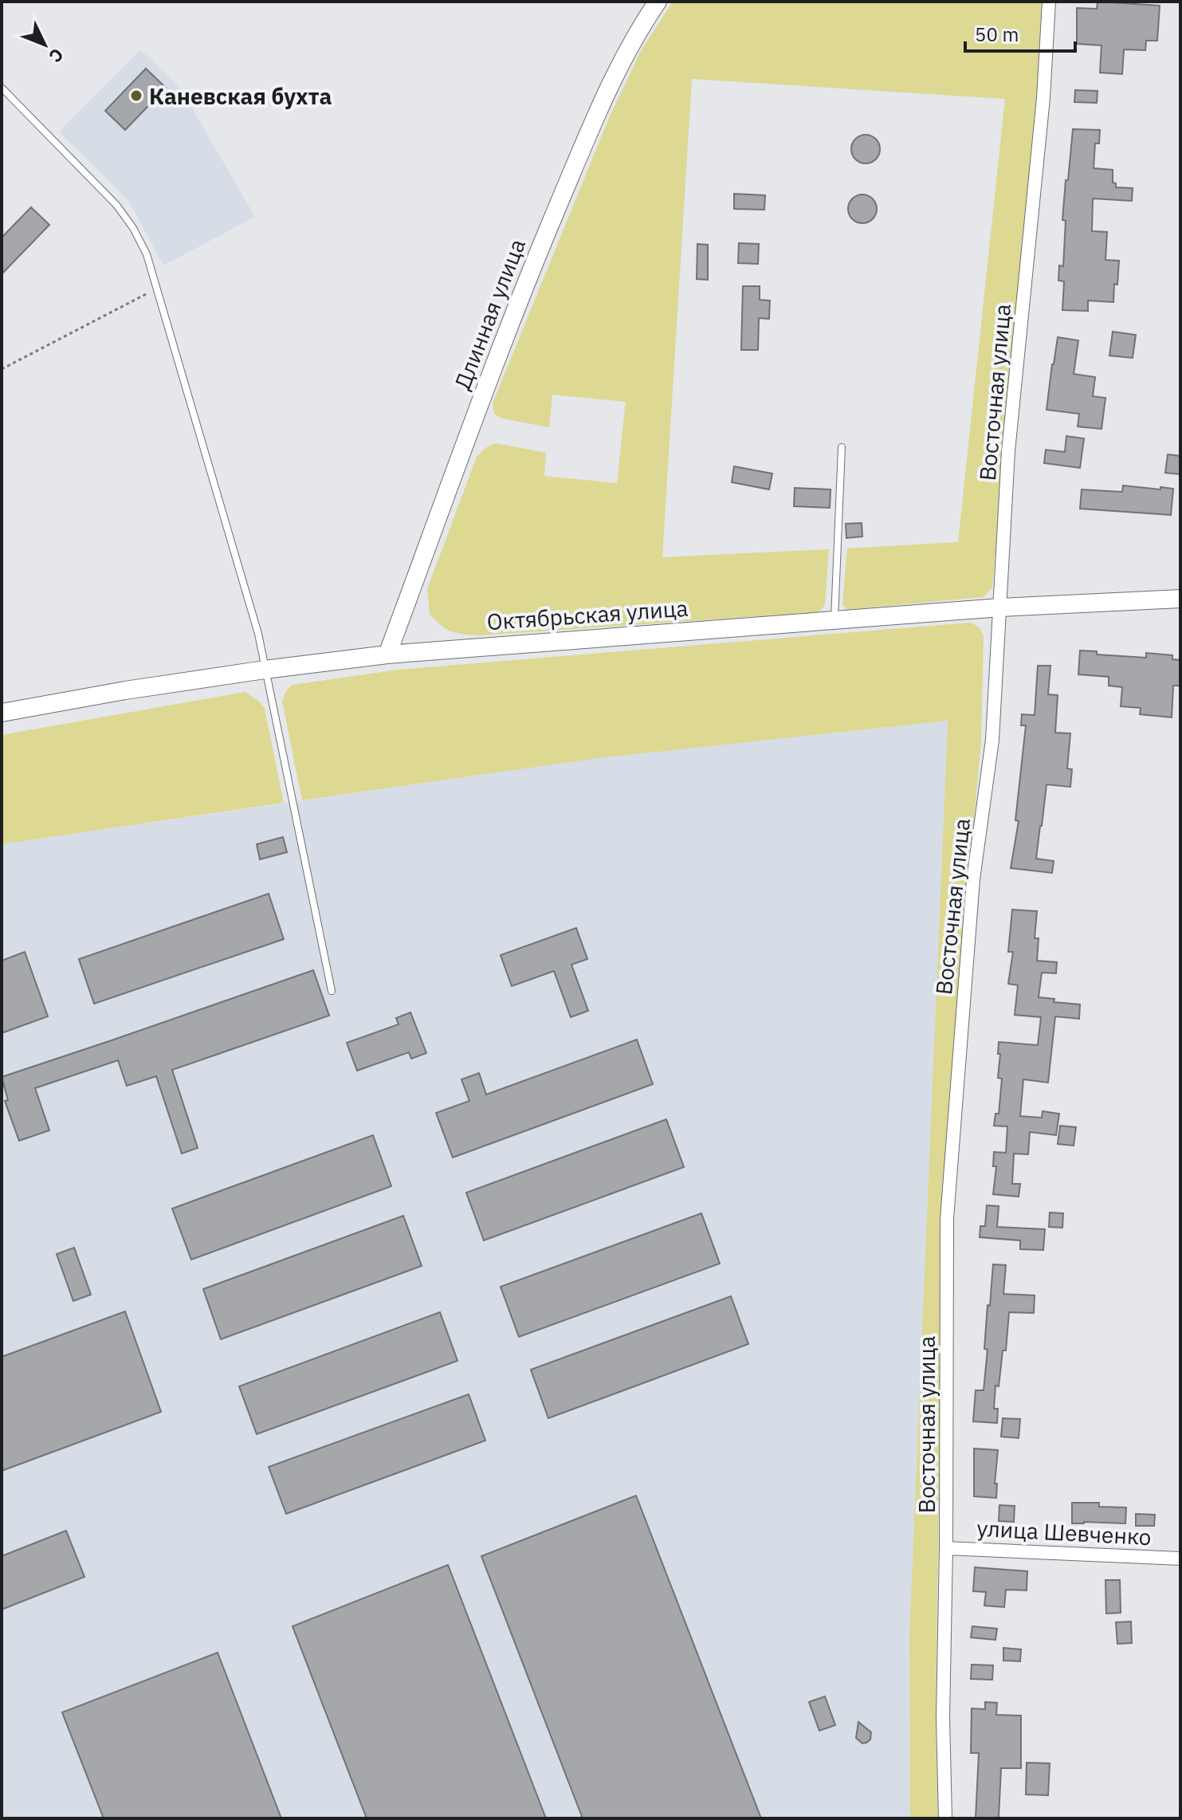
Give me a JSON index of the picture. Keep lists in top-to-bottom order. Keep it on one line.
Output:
{"streets":{"street":["Длинная улица","Восточная улица","Октябрьская улица","улица Шевченко"]},"crossings":[["Длинная улица","Октябрьская улица"],["Восточная улица","Октябрьская улица"],["Восточная улица","улица Шевченко"]],"places":["Каневская бухта"],"scale_bar":"50 m","north":"bottom right"}
